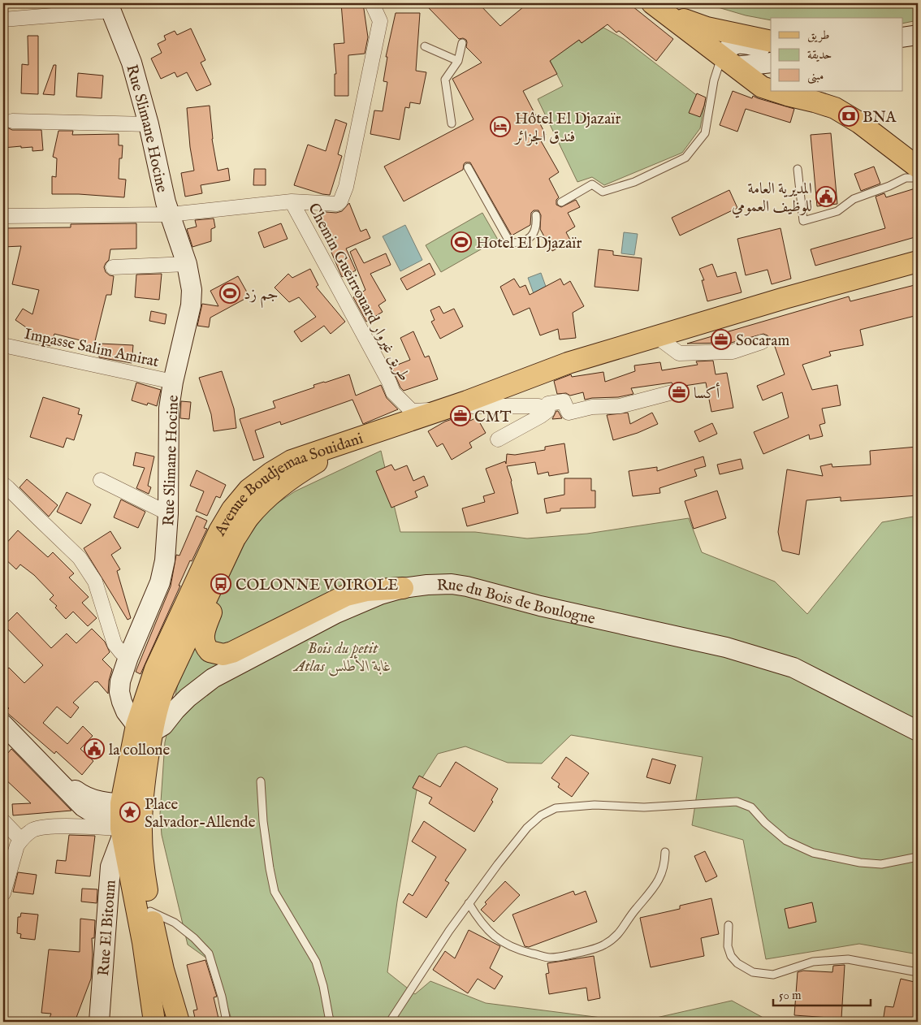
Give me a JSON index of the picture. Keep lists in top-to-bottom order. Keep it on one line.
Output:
{"streets":{"main road":["Avenue Boudjemaa Souidani"],"street":["Rue Slimane Hocine","Chemin Gueirrouard طريق غيروار","Impasse Salim Amirat","Rue du Bois de Boulogne","Rue El Bitoum"]},"crossings":[["Rue Slimane Hocine","Impasse Salim Amirat"],["Rue Slimane Hocine","Avenue Boudjemaa Souidani"],["Rue Slimane Hocine","Rue du Bois de Boulogne"],["Avenue Boudjemaa Souidani","Rue du Bois de Boulogne"],["Avenue Boudjemaa Souidani","Rue El Bitoum"]],"parks":["Bois du petit Atlas غابة الأطلس"],"places":{"bank":["BNA"],"hotel":["Hôtel El Djazaïr فندق الجزائر"],"public building":["المديرية العامة للوظيف العمومي","la collone"],"sports":["Hotel El Djazaïr","جم زد"],"office":["Socaram","أكسا","CMT"],"bus stop":["COLONNE VOIROLE"],"place":["Place Salvador-Allende"]},"legend":["طريق","حديقة","مبنى"],"scale_bar":"50 m"}
